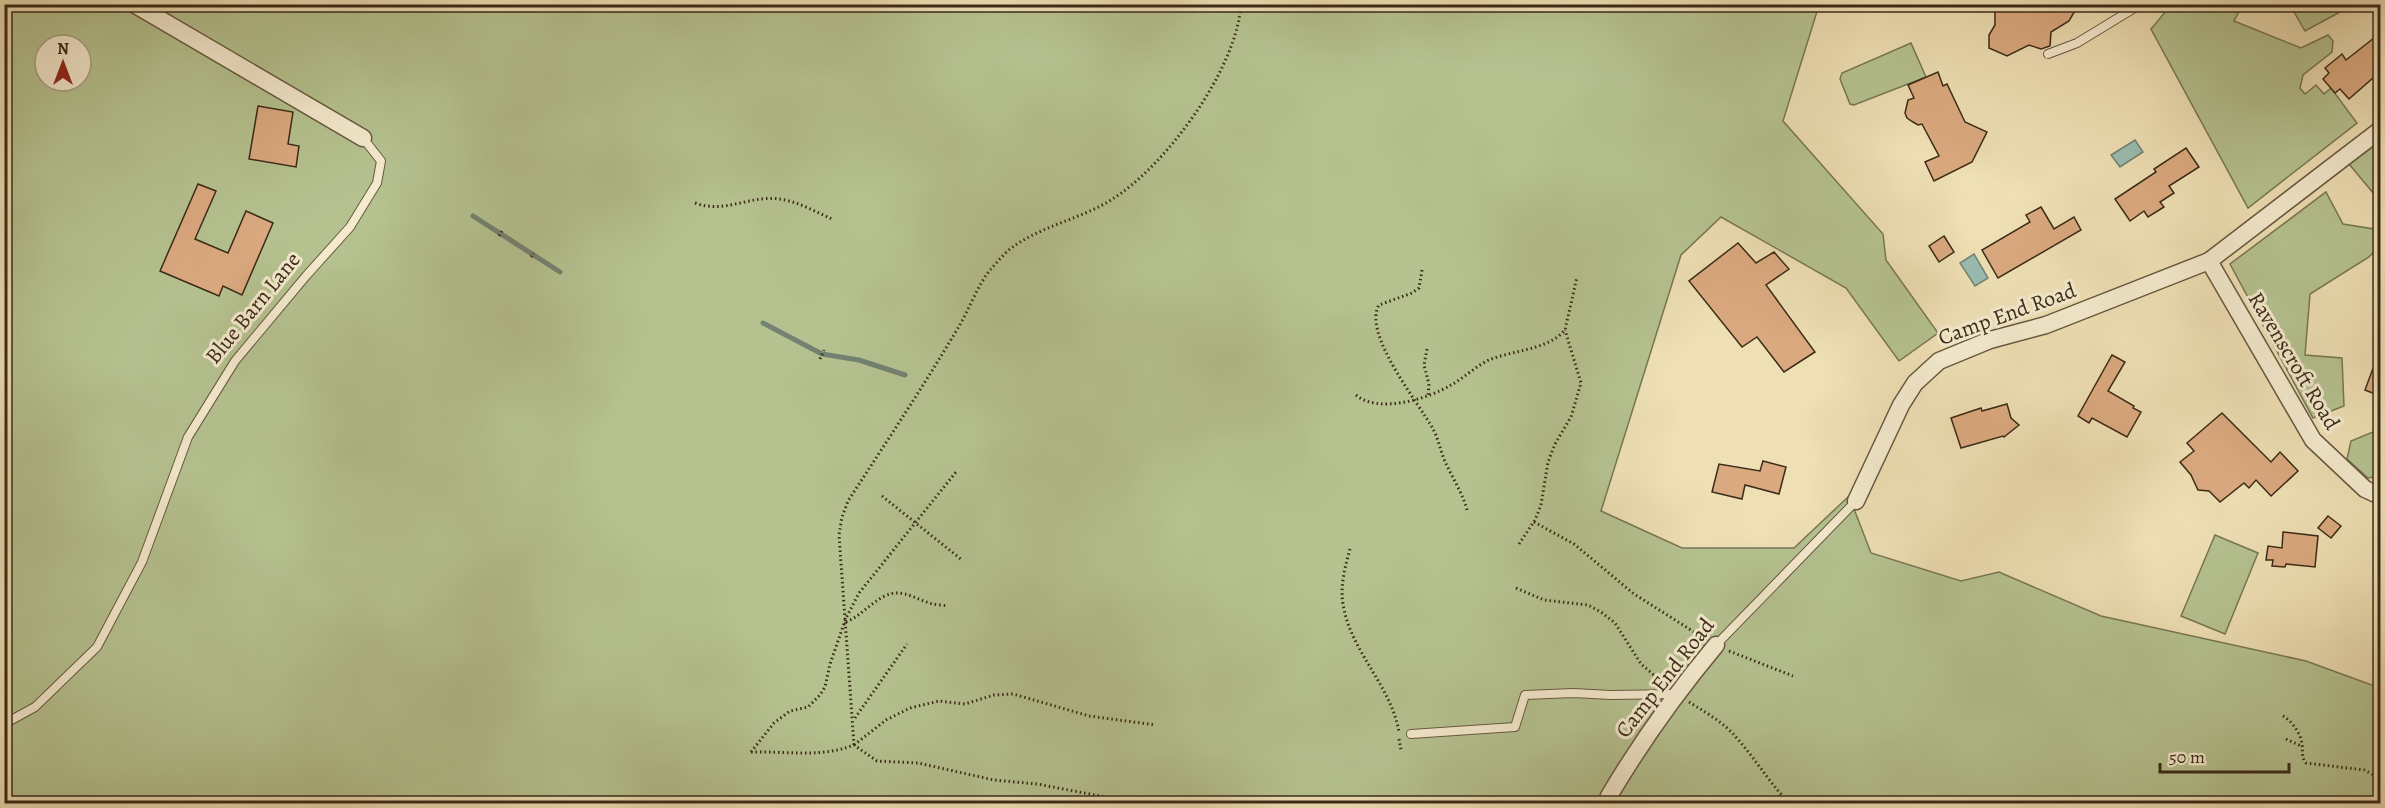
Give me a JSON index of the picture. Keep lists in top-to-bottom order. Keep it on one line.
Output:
{"streets":{"street":["Blue Barn Lane","Camp End Road","Ravenscroft Road"]},"crossings":[["Camp End Road","Ravenscroft Road"]],"scale_bar":"50 m","north":"top"}
